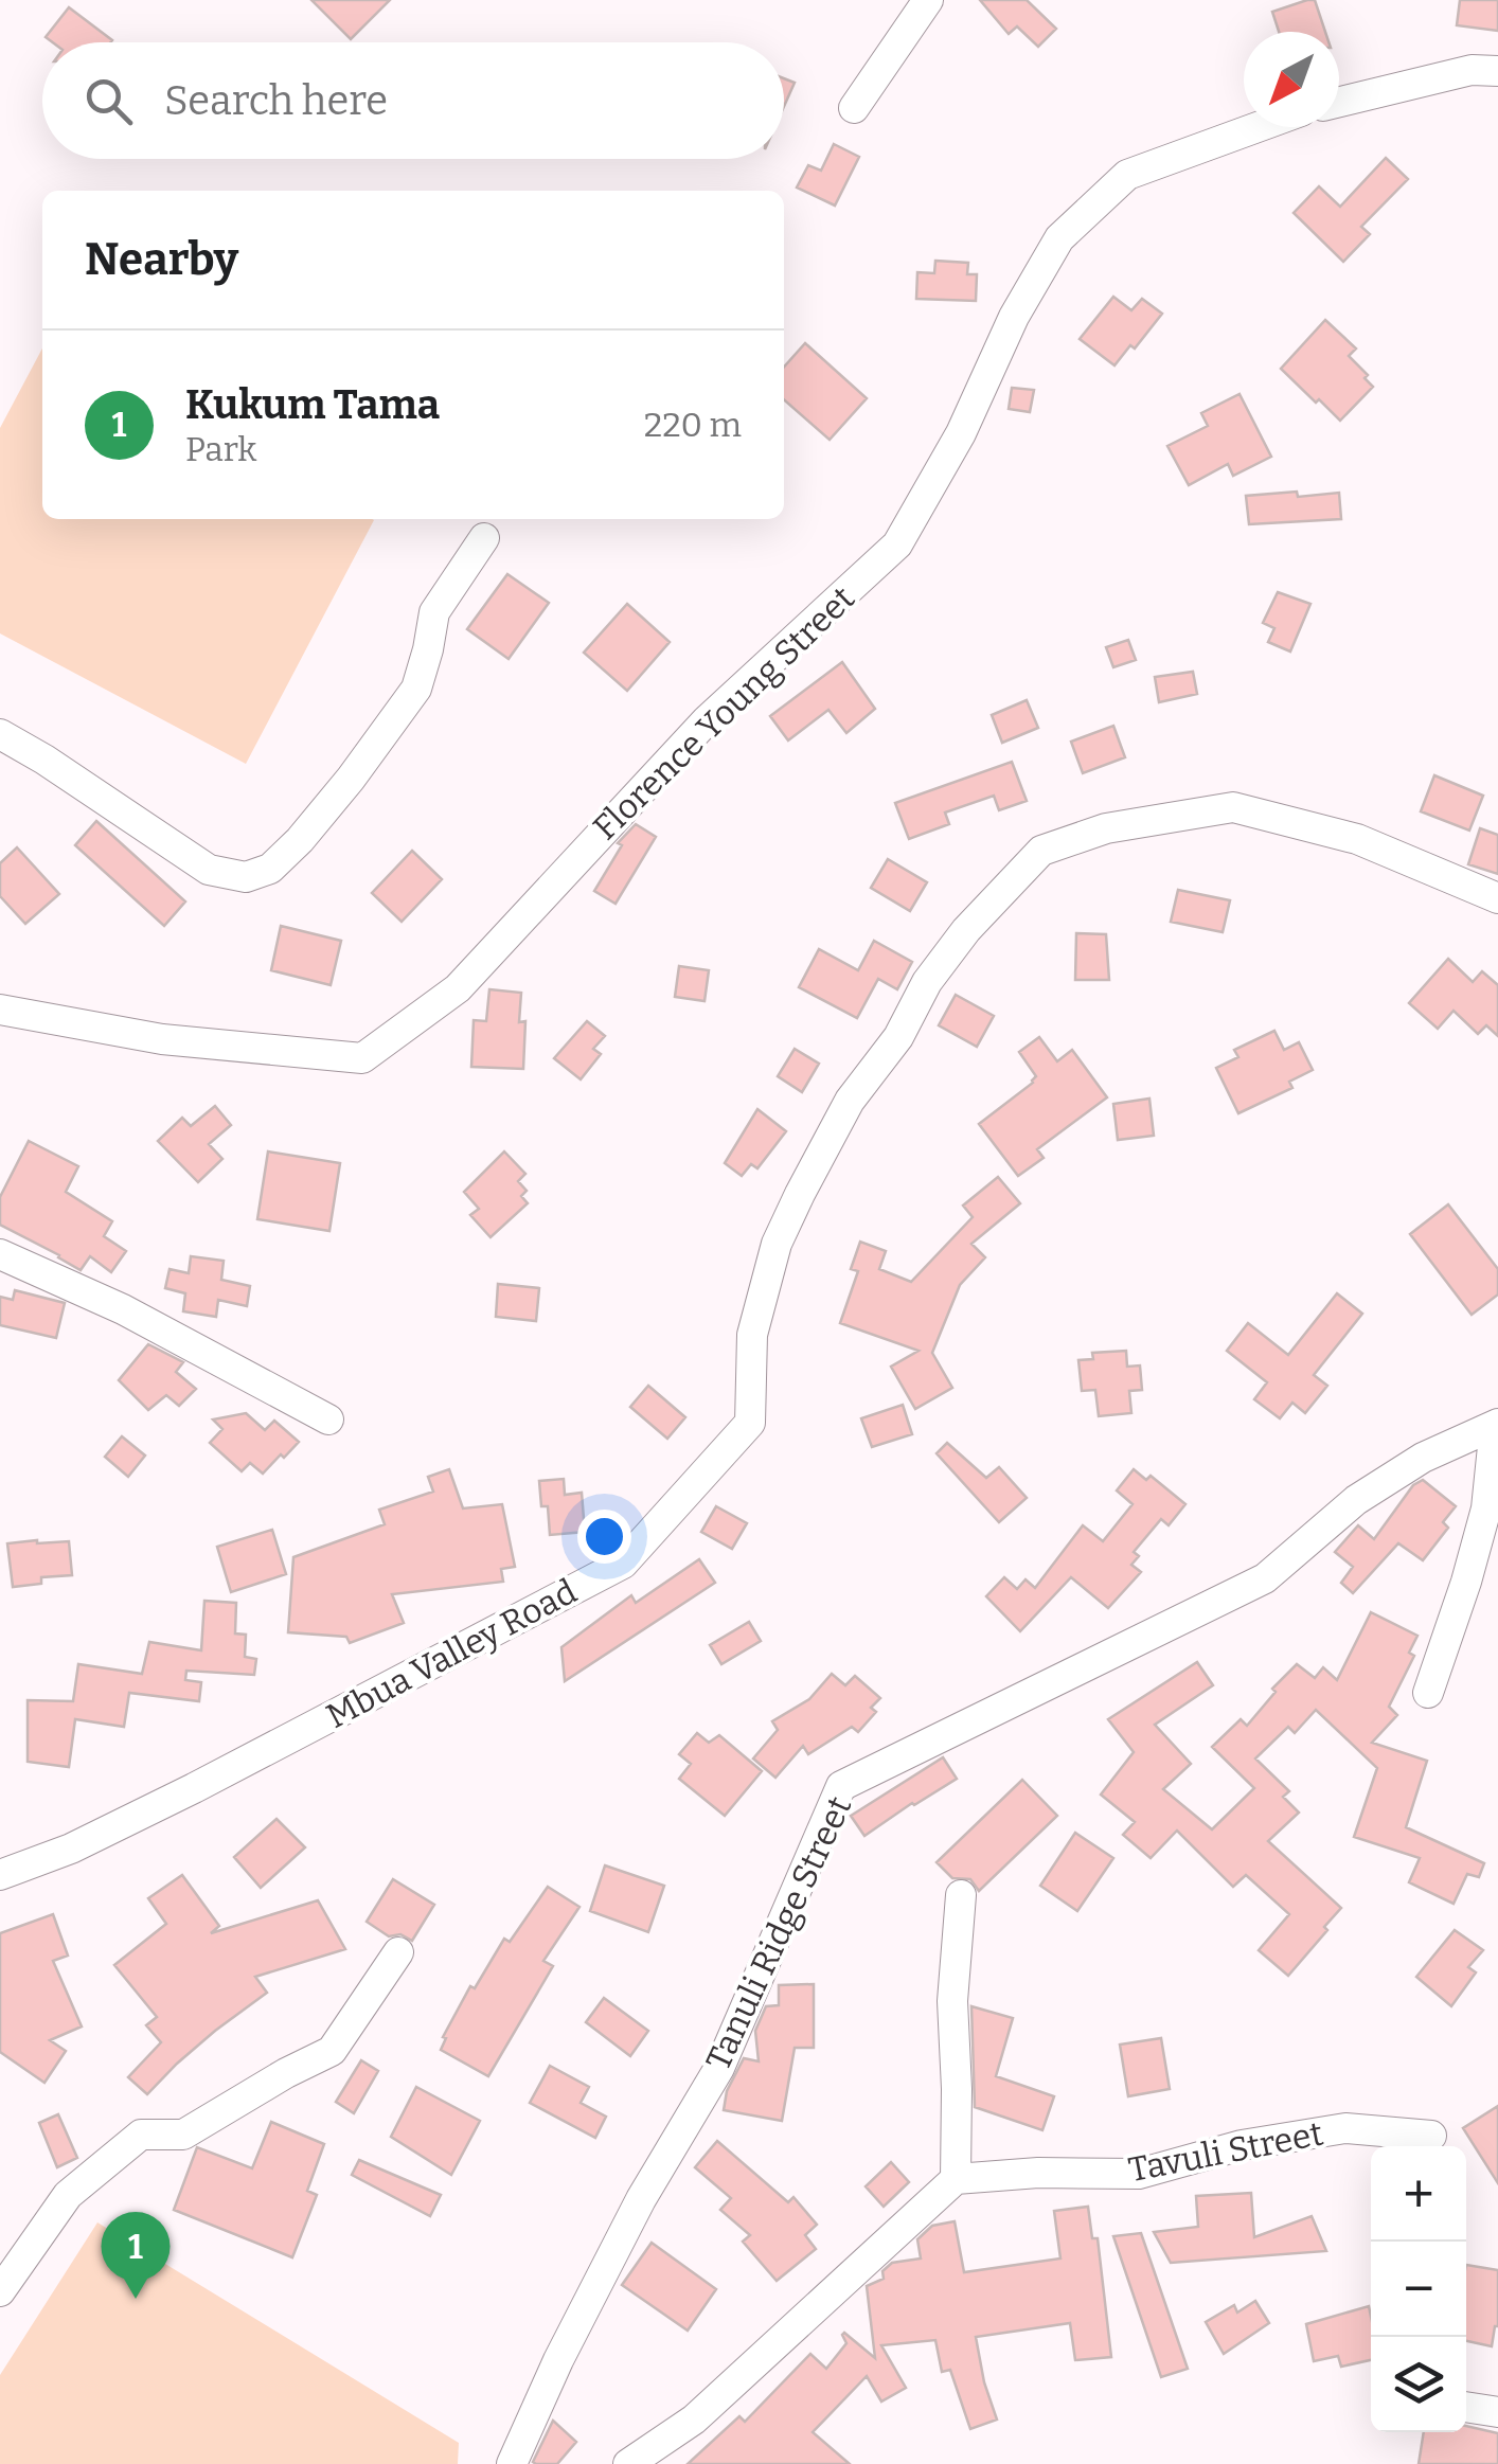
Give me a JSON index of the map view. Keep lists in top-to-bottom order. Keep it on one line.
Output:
{"streets":{"street":["Florence Young Street","Mbua Valley Road","Tanuli Ridge Street","Tavuli Street"]},"north":"bottom left","page":{"search":"Search here","heading":"Nearby","list":[{"mark":"1","name":"Kukum Tama","note":"Park","value":"220 m"}],"map_buttons":["+","−"],"pins":"1"}}
